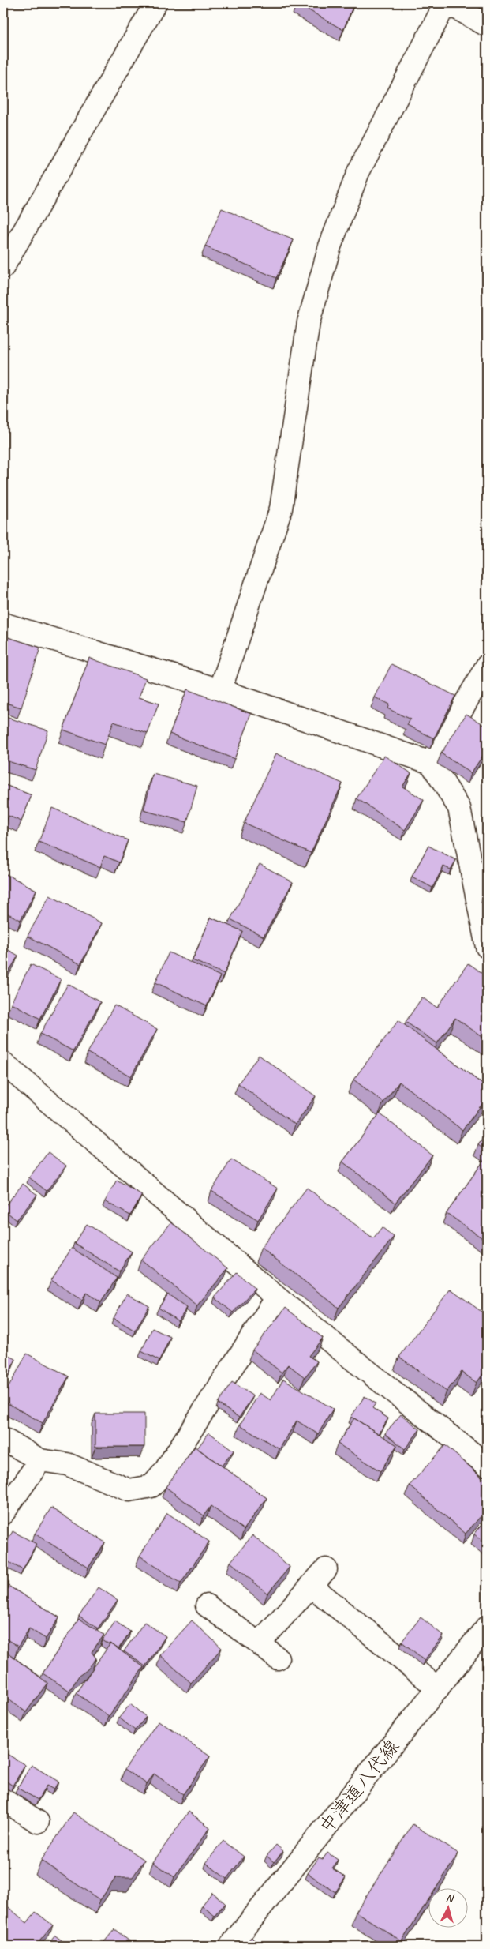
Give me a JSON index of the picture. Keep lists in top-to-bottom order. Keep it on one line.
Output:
{"streets":{"street":["中津道八代線"]},"north":"top"}
